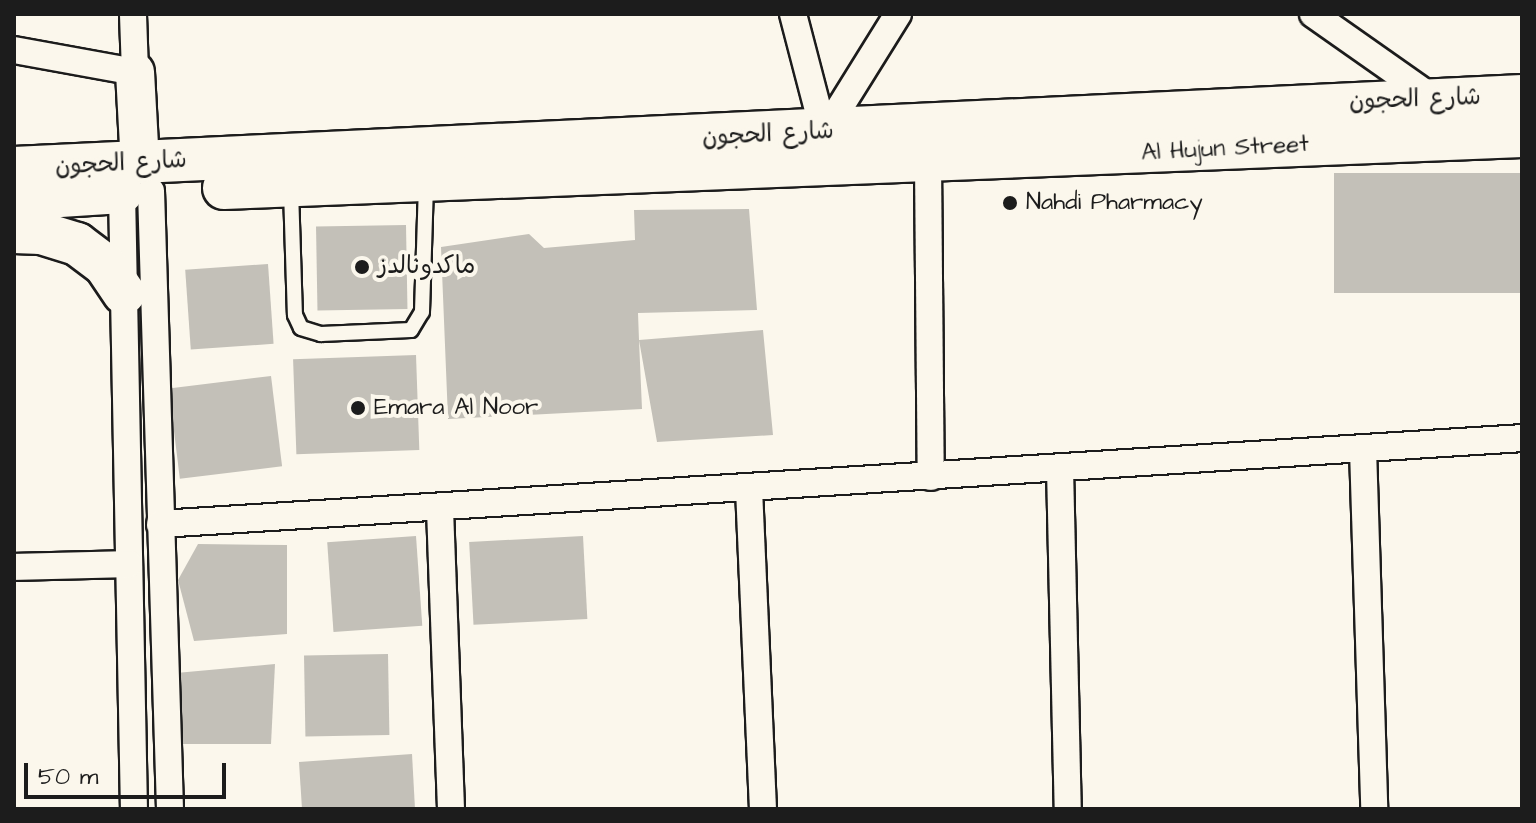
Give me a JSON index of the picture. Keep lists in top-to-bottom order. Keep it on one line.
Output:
{"streets":{"main road":["شارع الحجون","Al Hujun Street"]},"crossings":[["شارع الحجون","Al Hujun Street"]],"places":["Nahdi Pharmacy","ماكدونالدز","Emara Al Noor"],"scale_bar":"50 m"}
